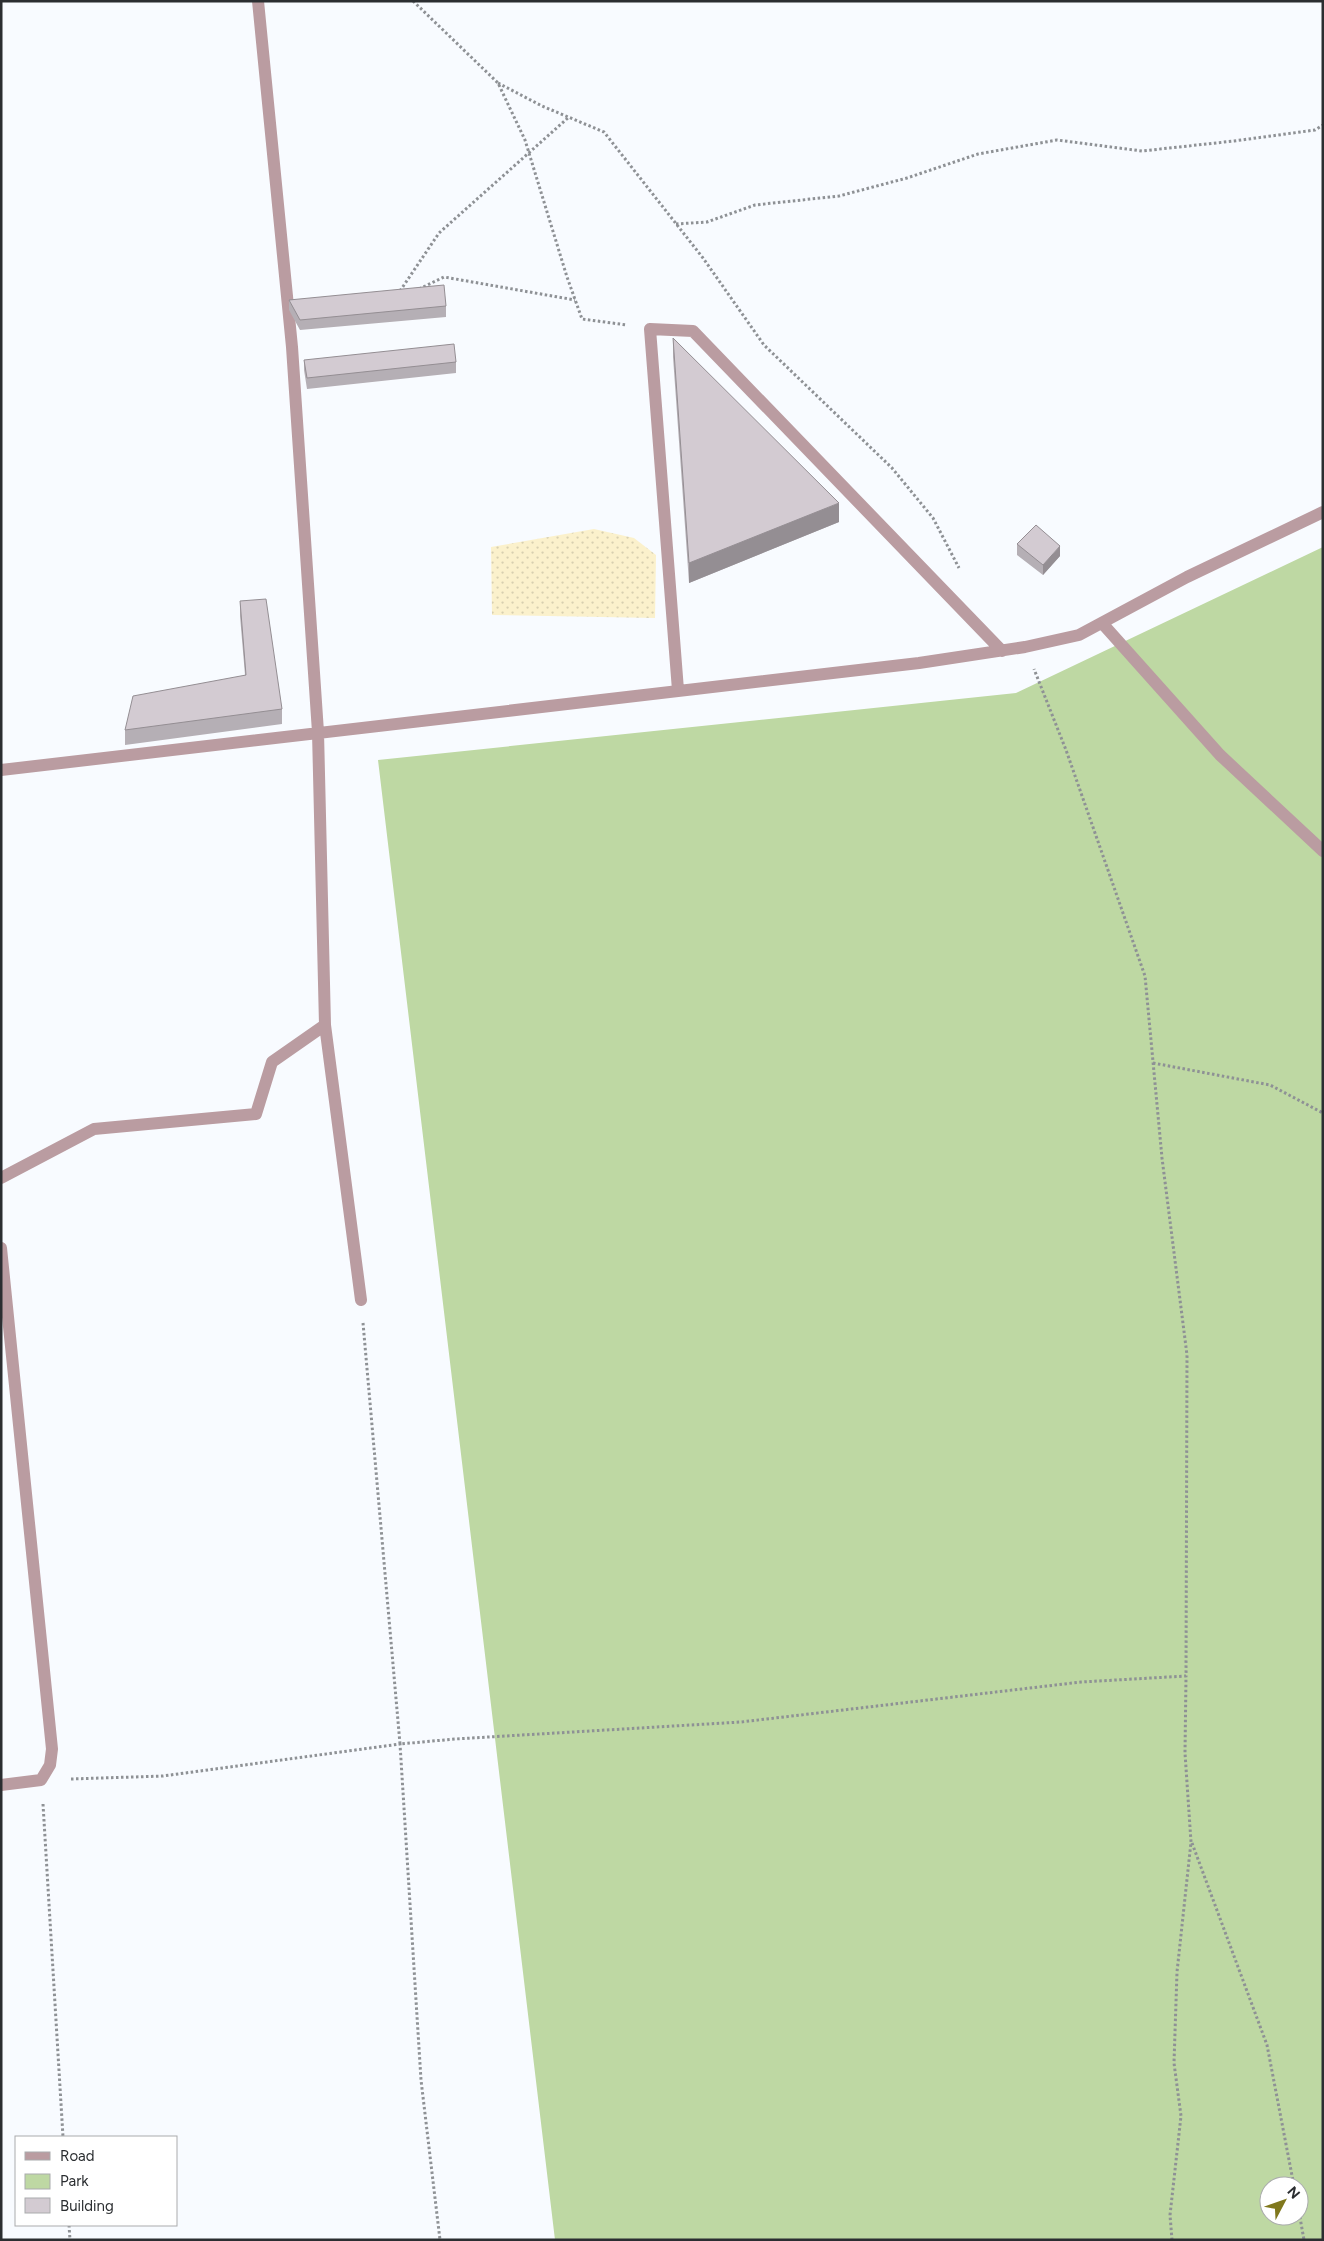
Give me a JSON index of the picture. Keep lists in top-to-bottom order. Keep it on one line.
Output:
{"legend":["Road","Park","Building"],"north":"top right"}
